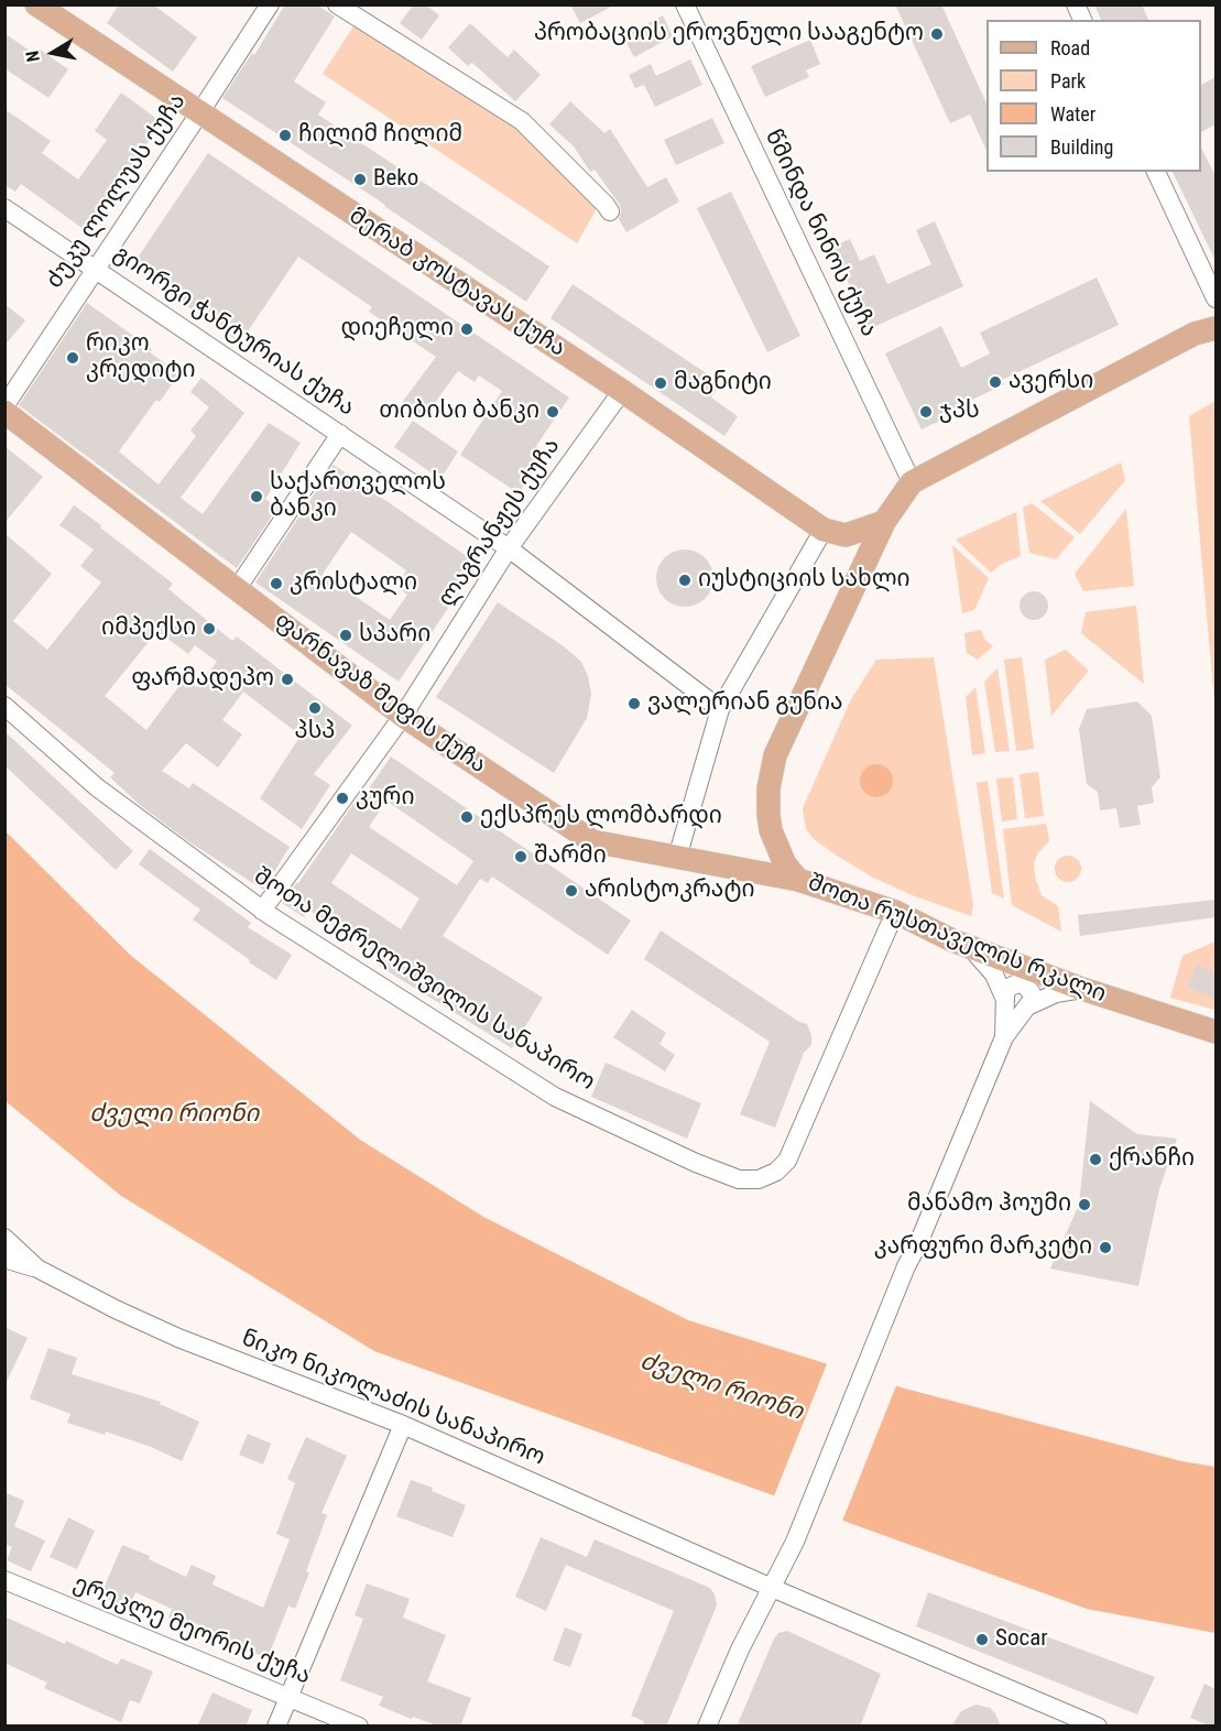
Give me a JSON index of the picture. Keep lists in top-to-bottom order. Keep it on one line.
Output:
{"streets":{"main road":["მერაბ კოსტავას ქუჩა","ფარნავაზ მეფის ქუჩა","შოთა რუსთაველის რკალი"],"street":["ძუკუ ლოლუას ქუჩა","წმინდა ნინოს ქუჩა","გიორგი ჭანტურიას ქუჩა","ლაგრანჟეს ქუჩა","შოთა მეგრელიშვილის სანაპირო","ნიკო ნიკოლაძის სანაპირო","ერეკლე მეორის ქუჩა"]},"crossings":[["ძუკუ ლოლუას ქუჩა","მერაბ კოსტავას ქუჩა"],["ძუკუ ლოლუას ქუჩა","გიორგი ჭანტურიას ქუჩა"],["წმინდა ნინოს ქუჩა","შოთა რუსთაველის რკალი"],["მერაბ კოსტავას ქუჩა","ლაგრანჟეს ქუჩა"],["გიორგი ჭანტურიას ქუჩა","ლაგრანჟეს ქუჩა"],["ლაგრანჟეს ქუჩა","ფარნავაზ მეფის ქუჩა"],["ლაგრანჟეს ქუჩა","შოთა მეგრელიშვილის სანაპირო"],["ფარნავაზ მეფის ქუჩა","შოთა რუსთაველის რკალი"],["შოთა რუსთაველის რკალი","შოთა მეგრელიშვილის სანაპირო"]],"water":["ძველი რიონი"],"places":["პრობაციის ეროვნული სააგენტო","ჩილიმ ჩილიმ","Beko","დიეჩელი","რიკო კრედიტი","ავერსი","მაგნიტი","თიბისი ბანკი","ჯპს","საქართველოს ბანკი","იუსტიციის სახლი","კრისტალი","იმპექსი","სპარი","ფარმადეპო","ვალერიან გუნია","პსპ","კური","ექსპრეს ლომბარდი","შარმი","არისტოკრატი","ქრანჩი","მანამო ჰოუმი","კარფური მარკეტი","Socar"],"legend":["Road","Park","Water","Building"],"north":"left"}
